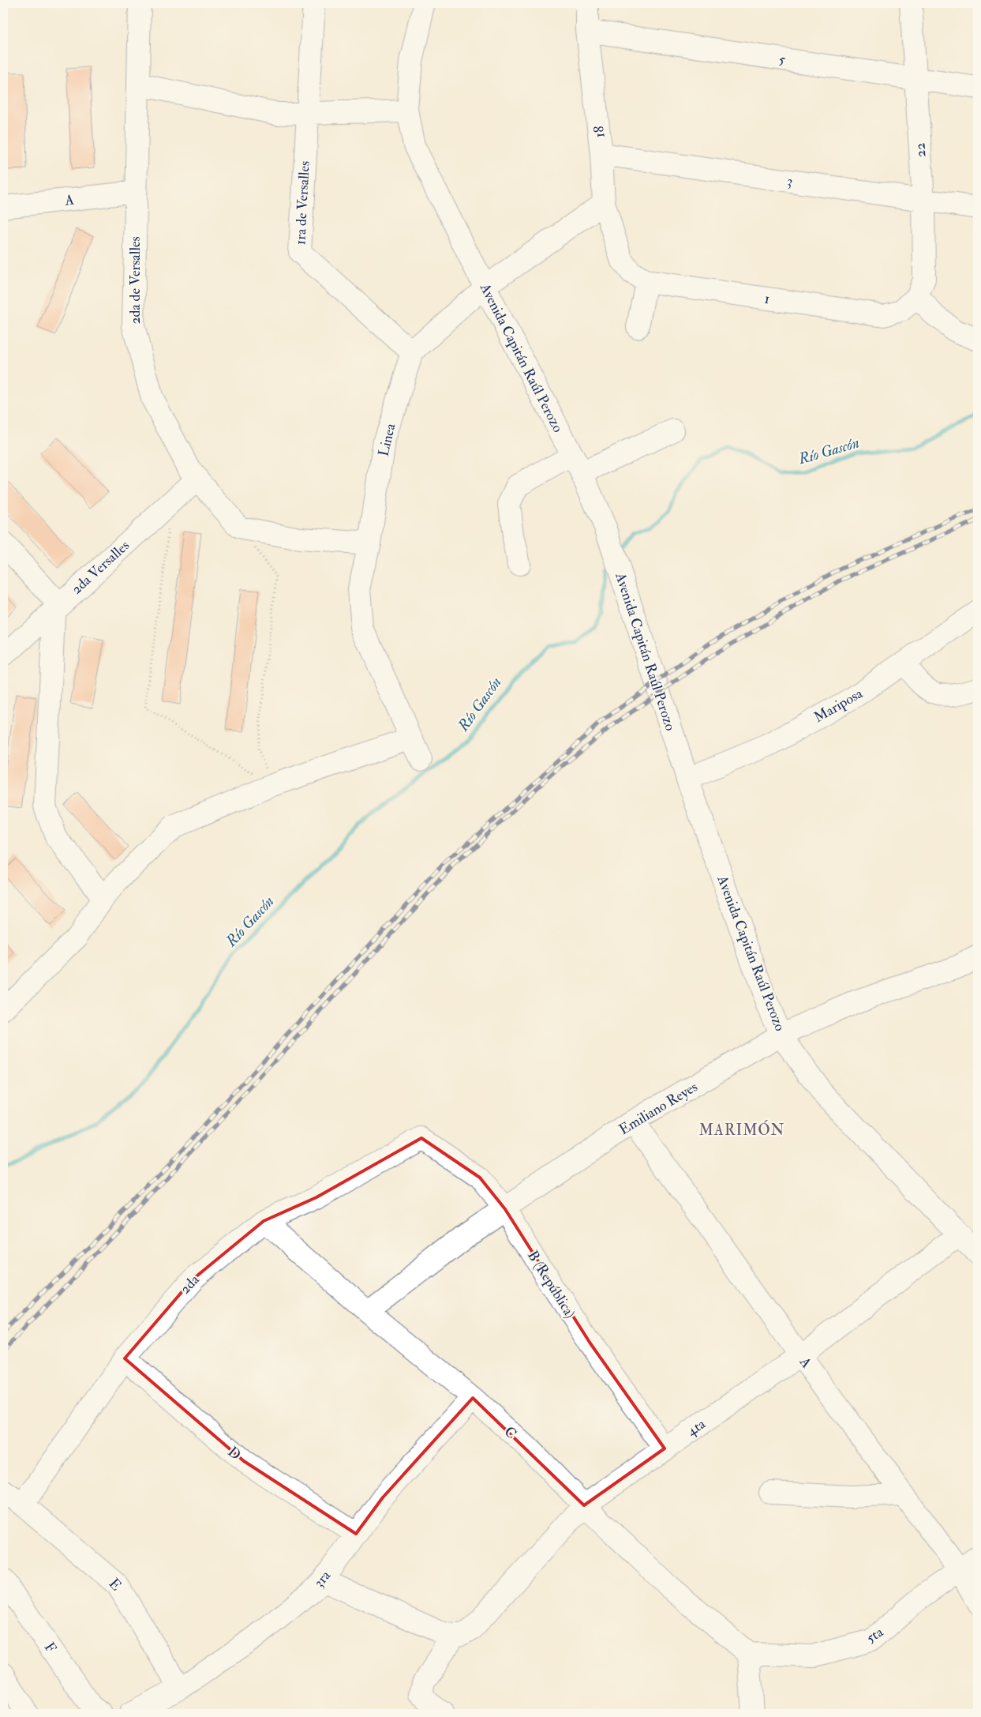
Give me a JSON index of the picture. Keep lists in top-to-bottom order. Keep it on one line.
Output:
{"streets":{"street":["5","18","22","3","A","1ra de Versalles","2da de Versalles","1","Avenida Capitán Raúl Perozo","Linea","2da Versalles","Mariposa","Emiliano Reyes","2da","B (República)","4ta","C","D","3ra","E","5ta","F"]},"crossings":[["5","18"],["5","22"],["18","3"],["18","1"],["22","3"],["22","1"],["A","2da de Versalles"],["A","Emiliano Reyes"],["A","4ta"],["A","5ta"],["1ra de Versalles","Linea"],["2da de Versalles","2da Versalles"],["Avenida Capitán Raúl Perozo","Mariposa"],["Avenida Capitán Raúl Perozo","Emiliano Reyes"],["Avenida Capitán Raúl Perozo","4ta"],["Emiliano Reyes","B (República)"],["Emiliano Reyes","C"],["2da","B (República)"],["2da","C"],["2da","D"],["2da","E"],["B (República)","4ta"],["4ta","C"],["C","3ra"],["C","5ta"],["D","3ra"],["3ra","E"]],"districts":["MARIMÓN"],"water":["Río Gascón"]}
